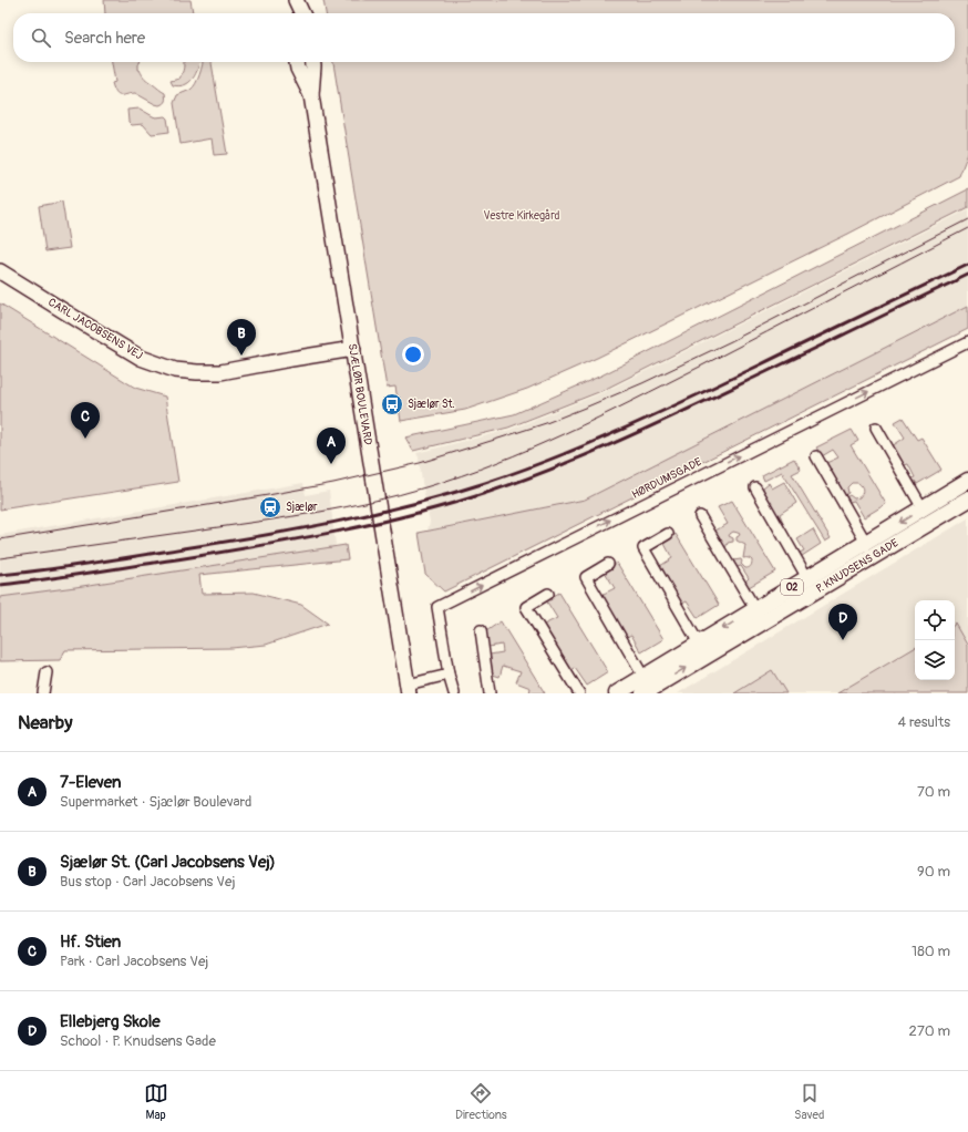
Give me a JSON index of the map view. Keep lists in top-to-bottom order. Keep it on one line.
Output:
{"streets":{"main road":["P. KNUDSENS GADE","O2"],"street":["CARL JACOBSENS VEJ","SJÆLØR BOULEVARD","HØRDUMSGADE"]},"crossings":[["CARL JACOBSENS VEJ","SJÆLØR BOULEVARD"]],"one_way":["HØRDUMSGADE"],"parks":["Vestre Kirkegård"],"places":{"bus stop":["Sjælør St."],"station":["Sjælør"]},"page":{"search":"Search here","pins":["B","C","A","D"],"heading":["Nearby","4 results"],"list":[{"mark":"A","name":"7-Eleven","note":"Supermarket · Sjælør Boulevard","value":"70 m"},{"mark":"B","name":"Sjælør St. (Carl Jacobsens Vej)","note":"Bus stop · Carl Jacobsens Vej","value":"90 m"},{"mark":"C","name":"Hf. Stien","note":"Park · Carl Jacobsens Vej","value":"180 m"},{"mark":"D","name":"Ellebjerg Skole","note":"School · P. Knudsens Gade","value":"270 m"}],"nav":["Map","Directions","Saved"]}}
